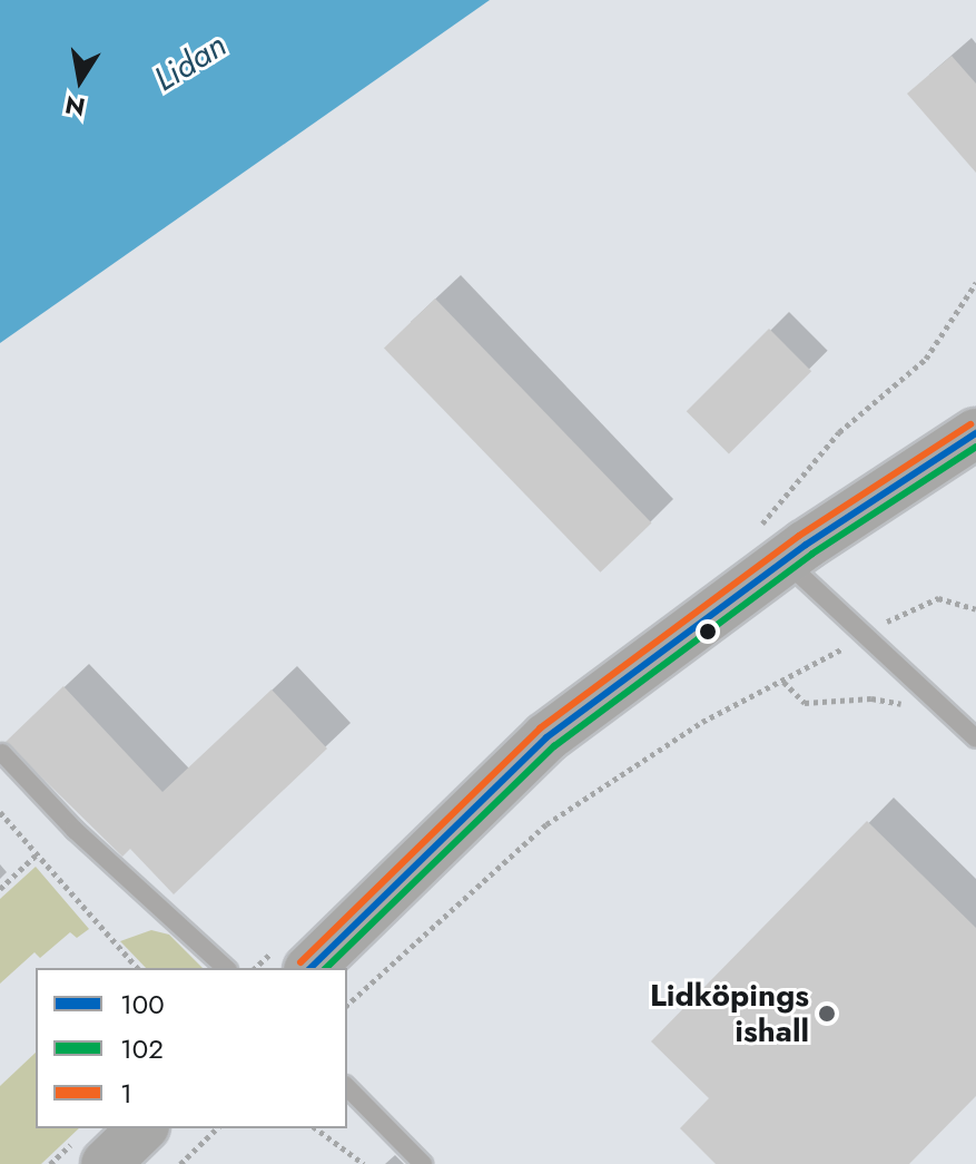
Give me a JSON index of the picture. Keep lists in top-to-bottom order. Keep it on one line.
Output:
{"water":["Lidan"],"places":["Lidköpings ishall"],"lines":["transit line 1","transit line 100","transit line 102"],"legend":["100","102","1"],"north":"bottom"}
